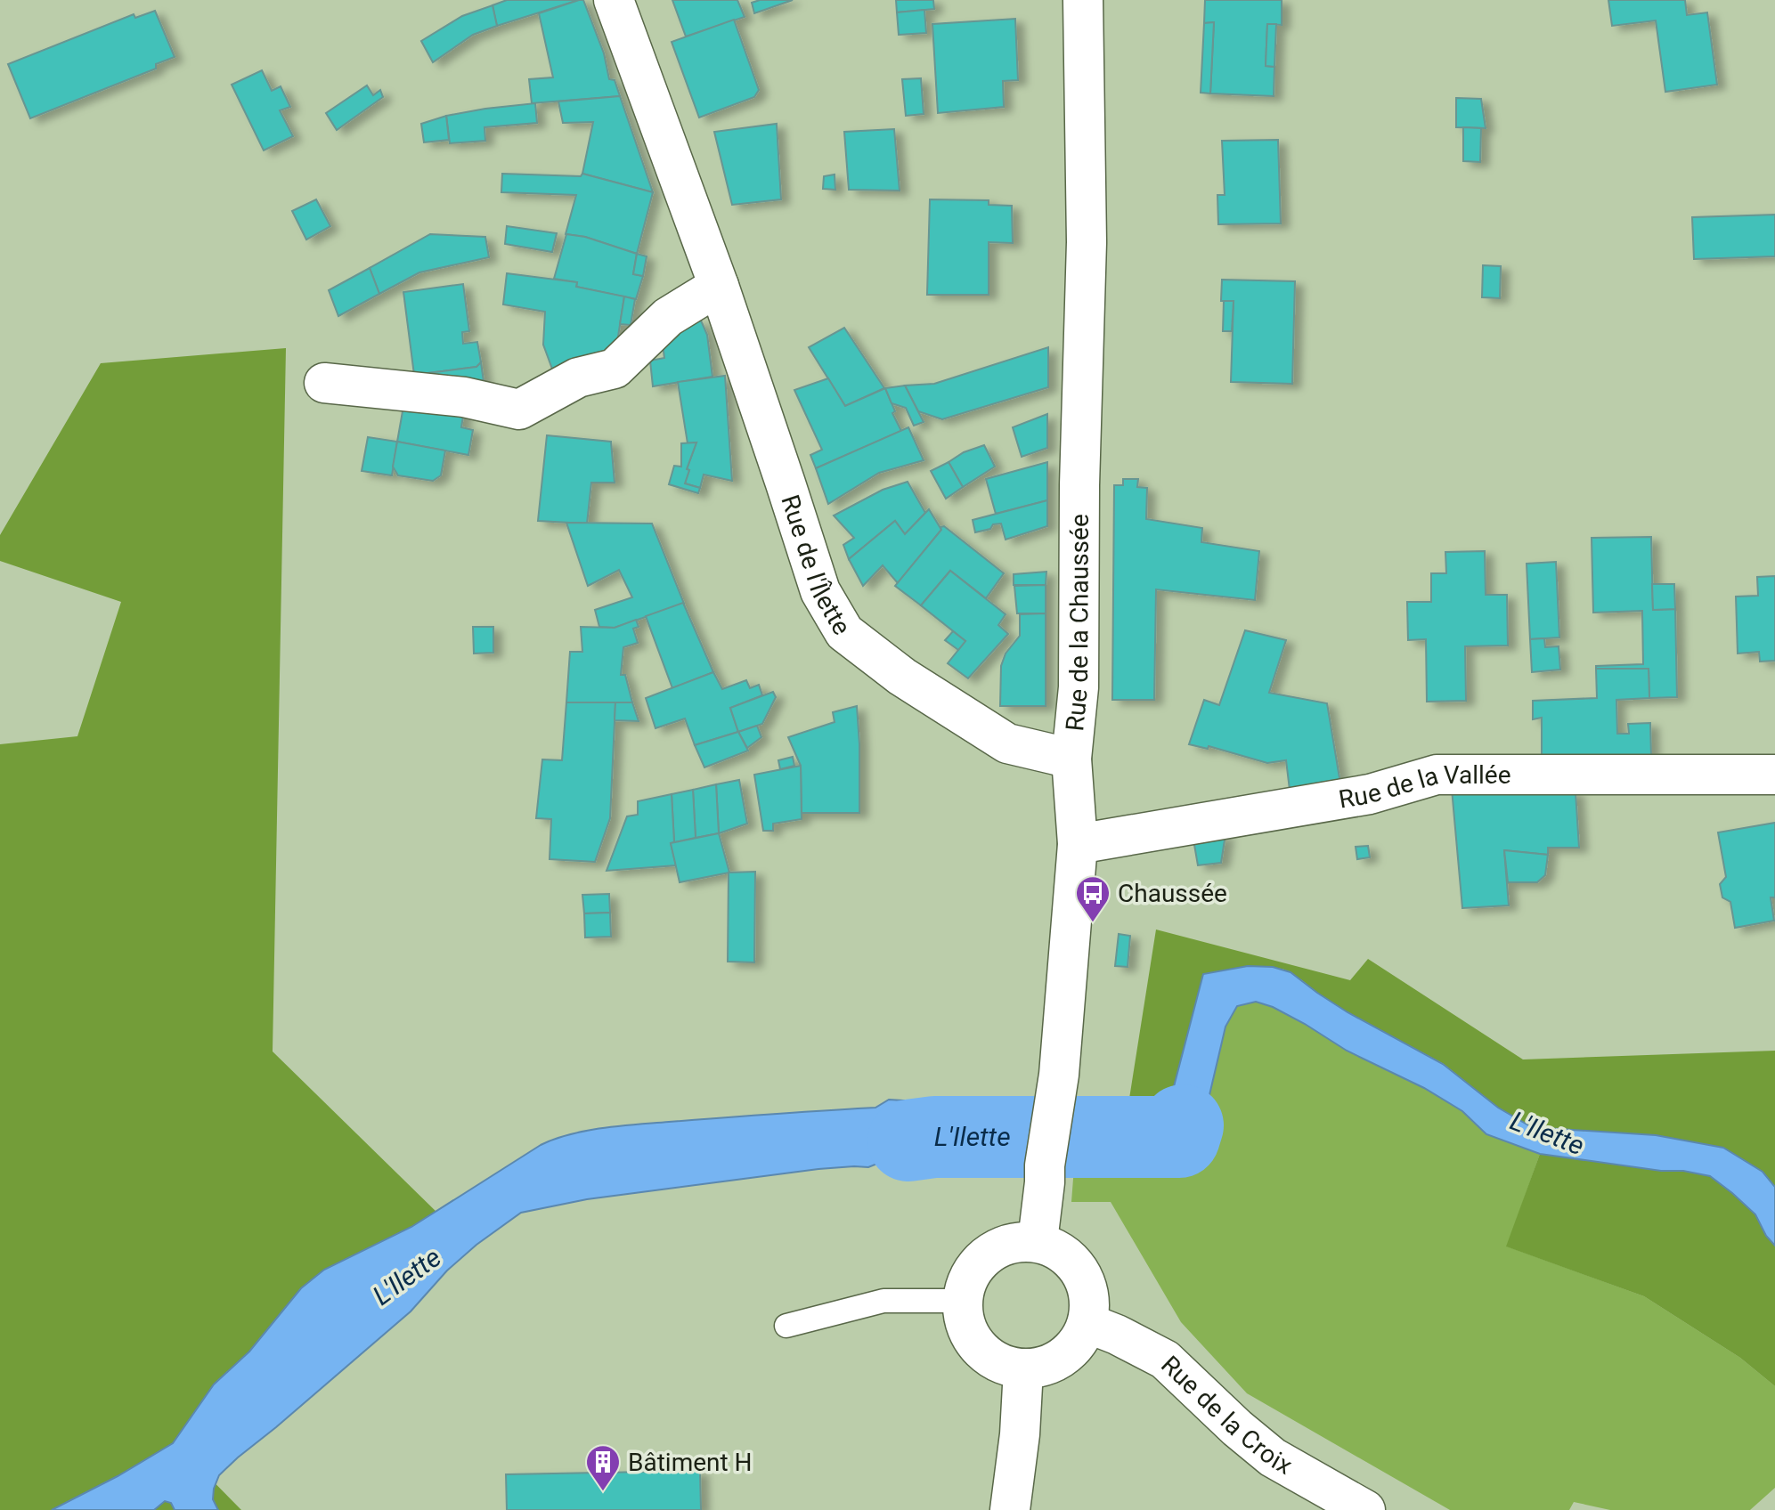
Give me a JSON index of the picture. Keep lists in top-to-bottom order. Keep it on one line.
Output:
{"streets":{"street":["Rue de l'Îlette","Rue de la Chaussée","Rue de la Vallée","Rue de la Croix"]},"crossings":[["Rue de l'Îlette","Rue de la Chaussée"],["Rue de la Chaussée","Rue de la Vallée"],["Rue de la Chaussée","Rue de la Croix"]],"water":["L'Ilette"],"places":{"bus stop":["Chaussée"],"building":["Bâtiment H"]}}
